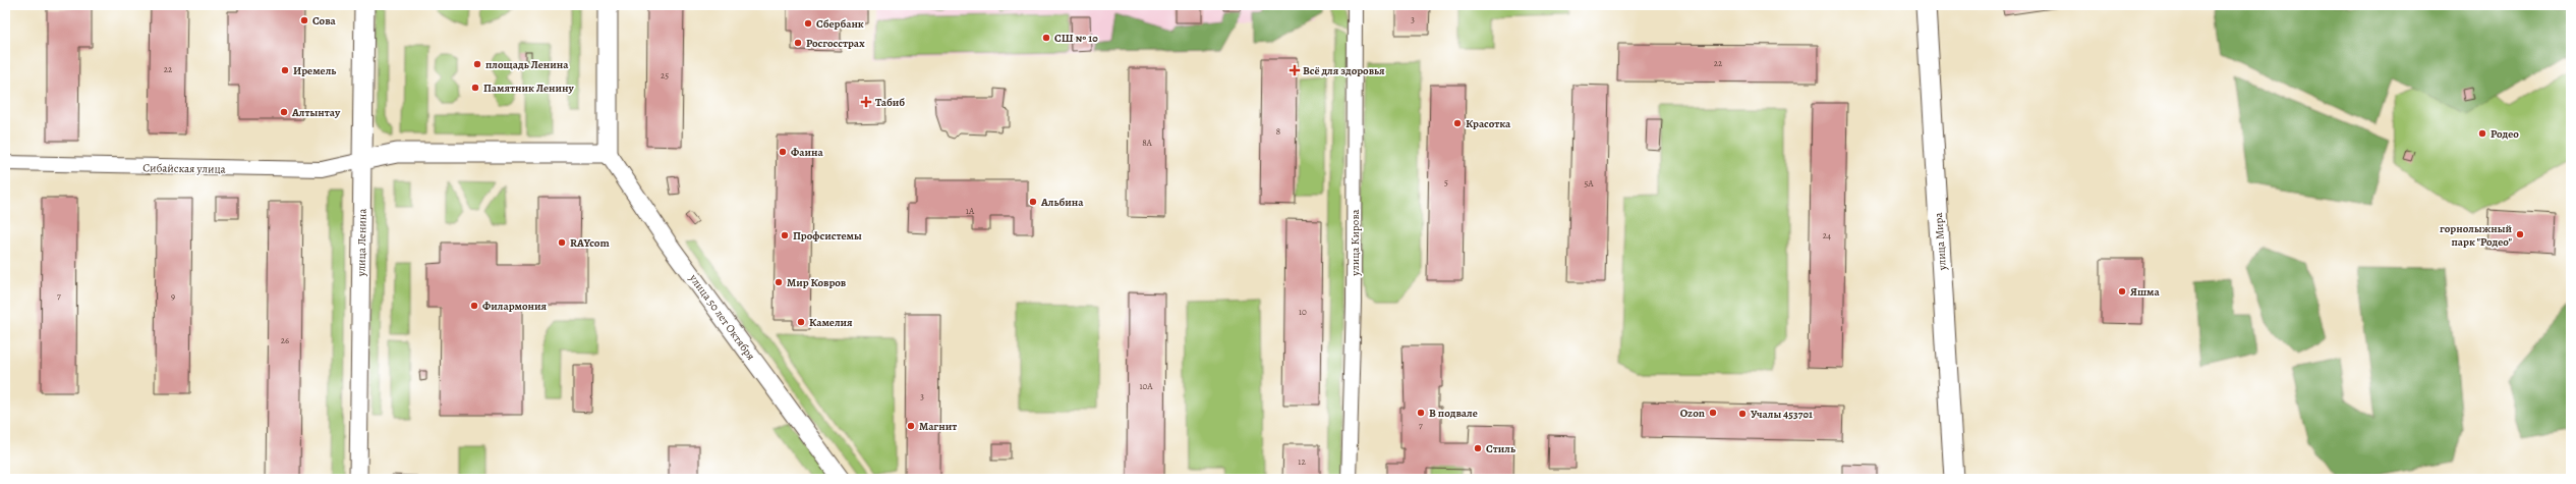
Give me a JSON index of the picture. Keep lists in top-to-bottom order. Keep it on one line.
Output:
{"streets":{"main road":["улица Мира","улица Ленина"],"street":["Сибайская улица","улица Кирова","улица 50 лет Октября"]},"crossings":[["Сибайская улица","улица Ленина"]],"places":{"other":["Сова","Сбербанк","СШ № 10","Росгосстрах","площадь Ленина","Иремель","Памятник Ленину","Алтынтау","Красотка","Родео","Фаина","Альбина","горнолыжный парк \"Родео\"","Профсистемы","RAYcom","Мир Ковров","Яшма","Филармония","Камелия","В подвале","Ozon","Учалы 453701","Магнит","Стиль"],"health":["Всё для здоровья","Табиб"]},"house_numbers":["3","22","22","25","8","8А","5","5А","1А","24","7","9","10","26","10А","3","7","12"]}
